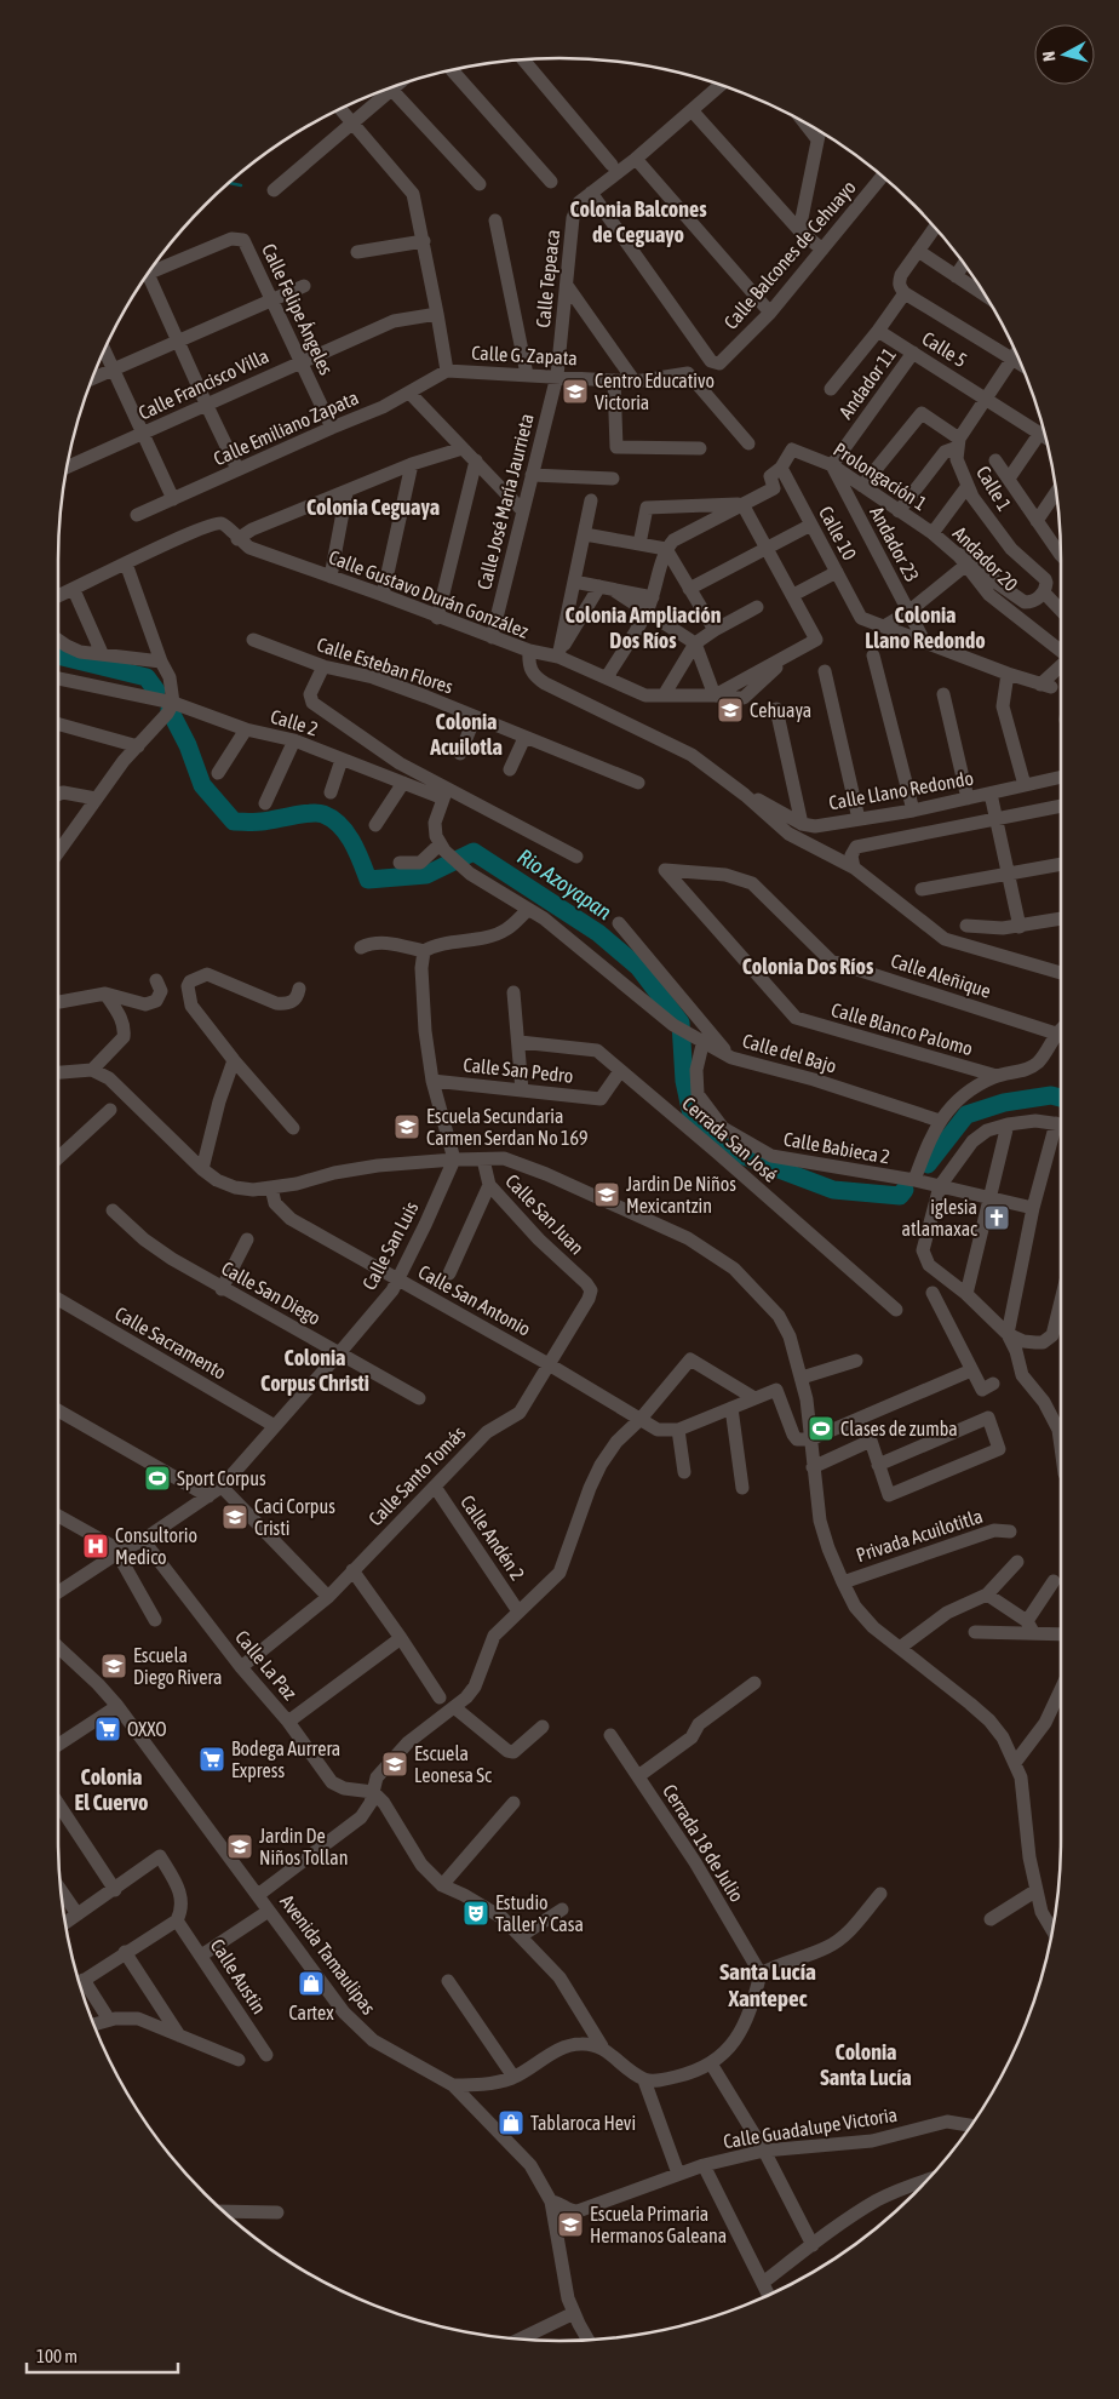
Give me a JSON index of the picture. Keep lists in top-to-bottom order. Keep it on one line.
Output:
{"streets":{"street":["Calle Balcones de Cehuayo","Calle Tepeaca","Calle Felipe Ángeles","Calle 5","Calle G. Zapata","Andador 11","Calle Francisco Villa","Calle Emiliano Zapata","Prolongación 1","Calle 1","Calle José María Jaurrieta","Calle 10","Andador 23","Andador 20","Calle Gustavo Durán González","Calle Esteban Flores","Calle 2","Calle Llano Redondo","Calle Aleñique","Calle Blanco Palomo","Calle del Bajo","Calle San Pedro","Cerrada San José","Calle Babieca 2","Calle San Juan","Calle San Luis","Calle San Diego","Calle San Antonio","Calle Sacramento","Calle Santo Tomás","Privada Acuilotitla","Calle Andén 2","Calle La Paz","Cerrada 18 de Julio","Avenida Tamaulipas","Calle Austin","Calle Guadalupe Victoria"]},"crossings":[["Calle Balcones de Cehuayo","Calle Tepeaca"],["Calle Tepeaca","Calle G. Zapata"],["Calle Tepeaca","Calle José María Jaurrieta"],["Calle Felipe Ángeles","Calle Francisco Villa"],["Calle Felipe Ángeles","Calle Emiliano Zapata"],["Calle 5","Andador 11"],["Calle G. Zapata","Calle Emiliano Zapata"],["Calle G. Zapata","Calle José María Jaurrieta"],["Andador 11","Prolongación 1"],["Andador 11","Andador 23"],["Prolongación 1","Calle 10"],["Prolongación 1","Andador 23"],["Prolongación 1","Andador 20"],["Calle José María Jaurrieta","Calle Gustavo Durán González"],["Calle Gustavo Durán González","Calle Llano Redondo"],["Calle Aleñique","Calle Blanco Palomo"],["Calle del Bajo","Calle Babieca 2"],["Calle San Pedro","Cerrada San José"],["Calle San Juan","Calle Santo Tomás"],["Calle San Luis","Calle San Diego"],["Calle San Luis","Calle San Antonio"],["Calle San Luis","Calle Sacramento"],["Calle San Luis","Calle La Paz"],["Calle San Antonio","Calle Santo Tomás"],["Calle Santo Tomás","Calle Andén 2"],["Calle Santo Tomás","Calle La Paz"],["Avenida Tamaulipas","Calle Guadalupe Victoria"]],"districts":["Colonia Balcones de Ceguayo","Colonia Ceguaya","Colonia Ampliación Dos Ríos","Colonia Llano Redondo","Colonia Acuilotla","Colonia Dos Ríos","Colonia Corpus Christi","Colonia El Cuervo","Santa Lucía Xantepec","Colonia Santa Lucía"],"water":["Rio Azoyapan"],"places":{"school or university":["Centro Educativo Victoria","Cehuaya","Escuela Secundaria Carmen Serdan No 169","Jardin De Niños Mexicantzin","Caci Corpus Cristi","Escuela Diego Rivera","Escuela Leonesa Sc","Jardin De Niños Tollan","Escuela Primaria Hermanos Galeana"],"church":["iglesia atlamaxac"],"sports":["Clases de zumba","Sport Corpus"],"hospital":["Consultorio Medico"],"supermarket":["OXXO","Bodega Aurrera Express"],"theatre":["Estudio Taller Y Casa"],"shop":["Cartex","Tablaroca Hevi"]},"scale_bar":"100 m","north":"left"}
